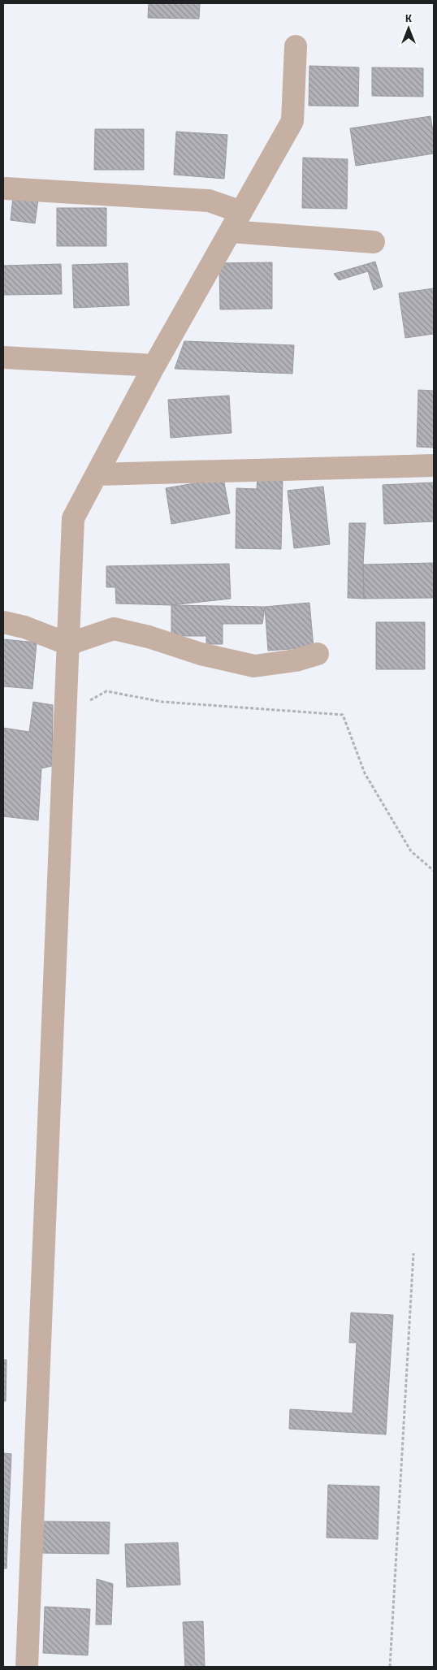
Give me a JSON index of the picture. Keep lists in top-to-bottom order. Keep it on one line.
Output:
{"north":"top"}
